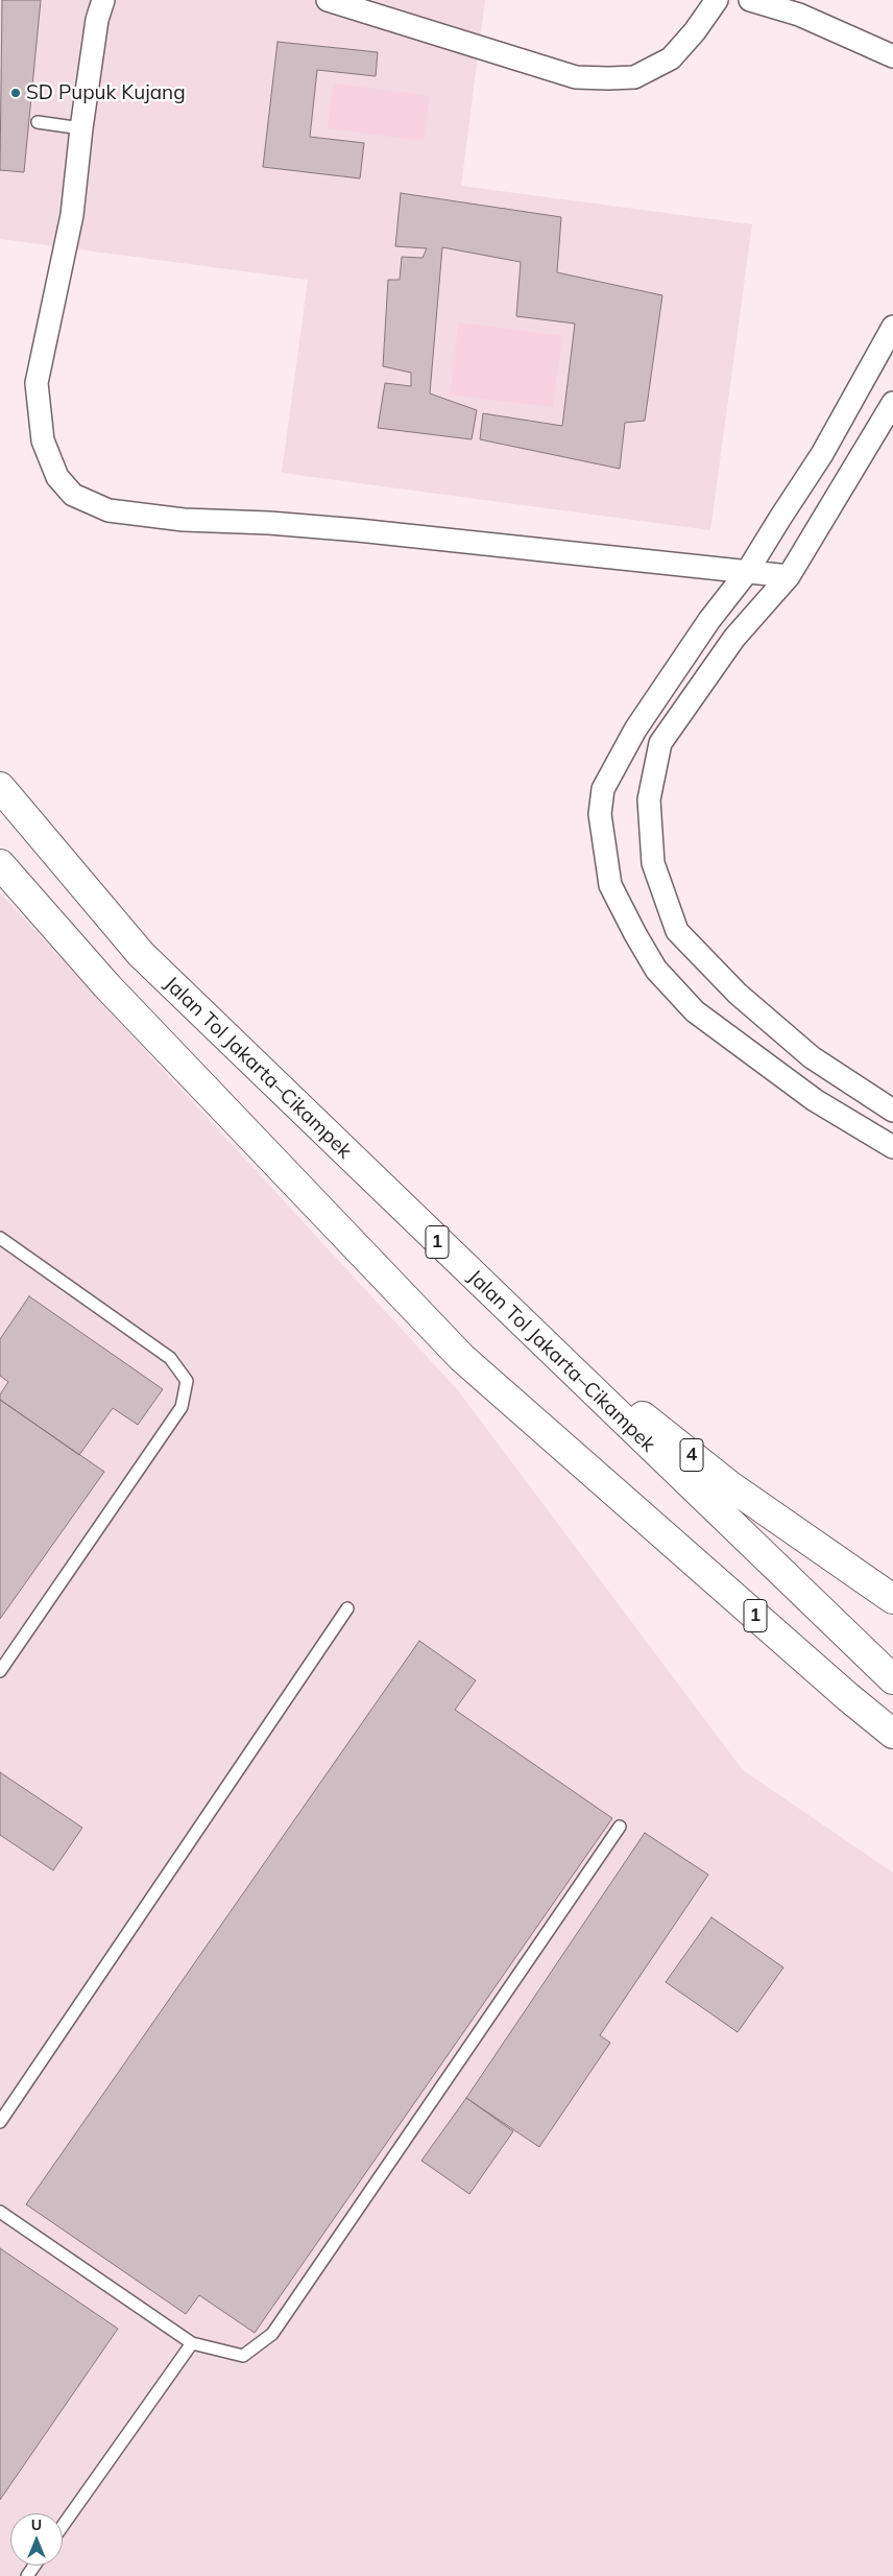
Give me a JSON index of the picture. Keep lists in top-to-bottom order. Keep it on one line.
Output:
{"streets":{"highway":["Jalan Tol Jakarta–Cikampek","1","4"]},"crossings":[["Jalan Tol Jakarta–Cikampek","4"]],"places":["SD Pupuk Kujang"],"north":"top"}
